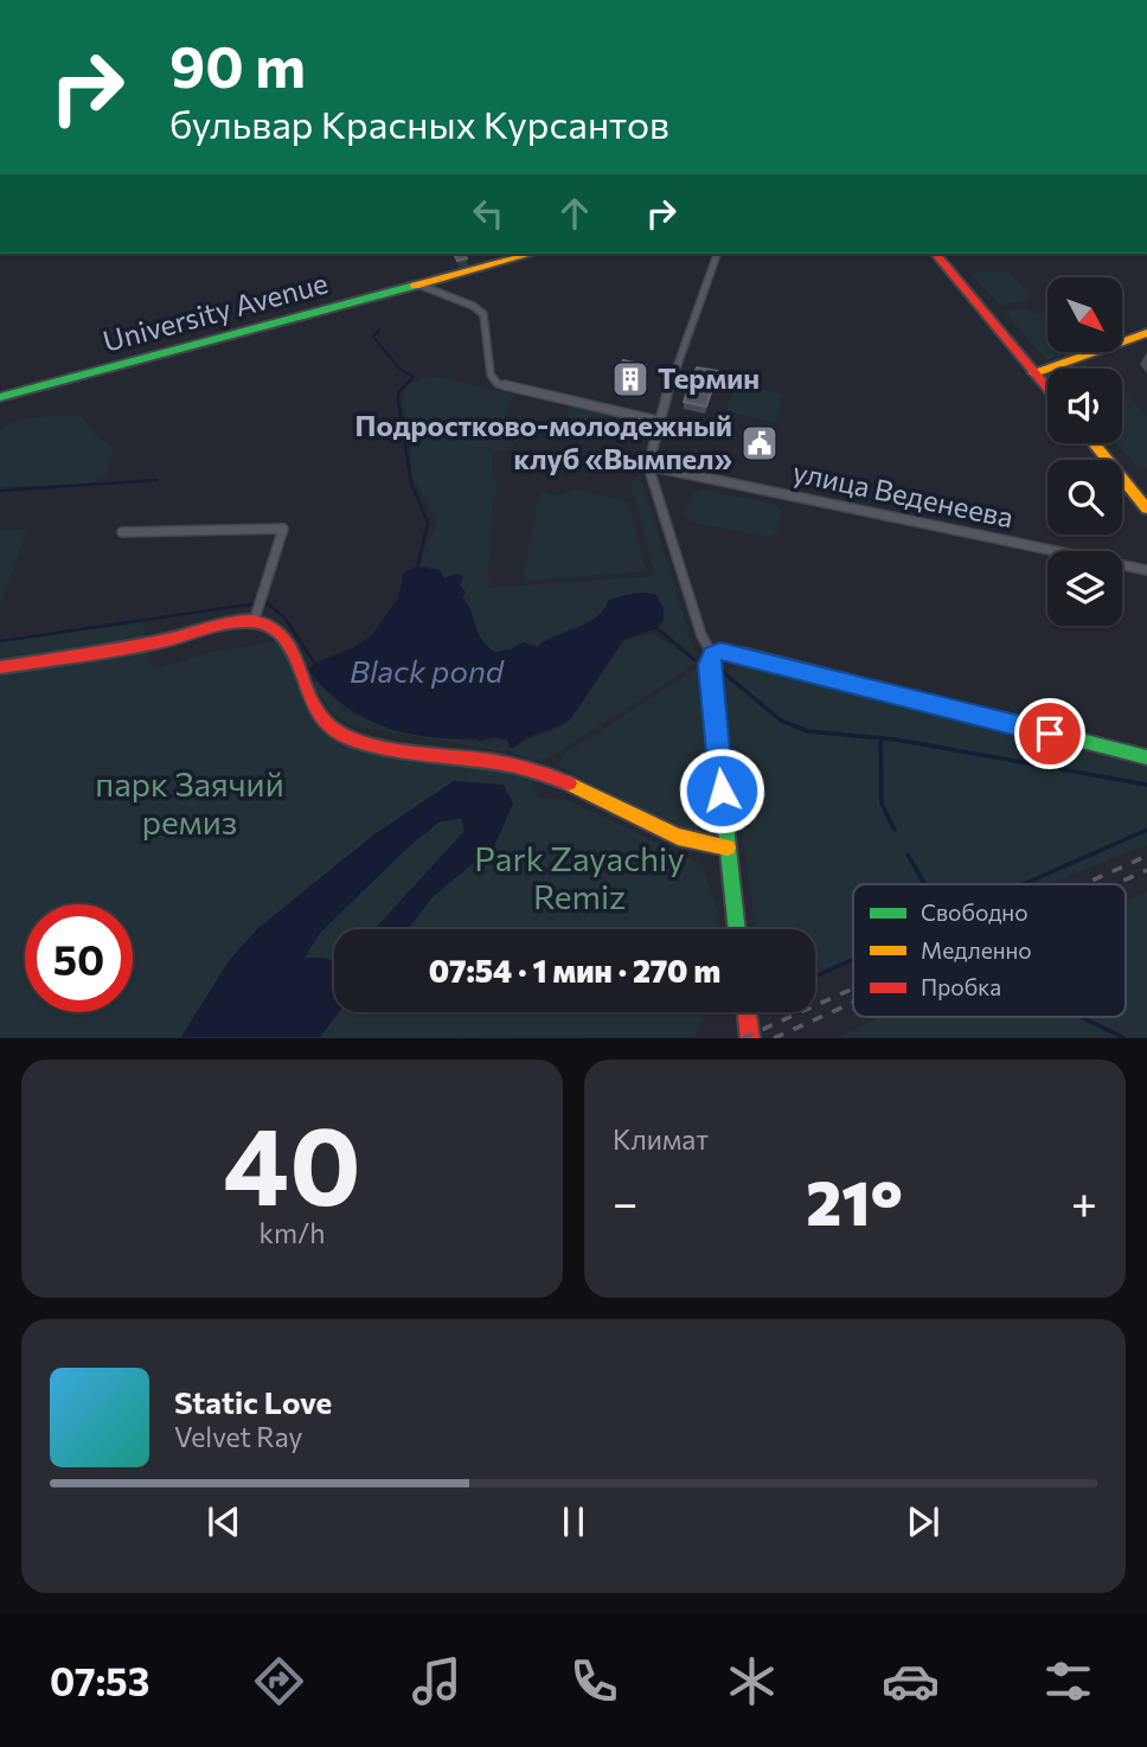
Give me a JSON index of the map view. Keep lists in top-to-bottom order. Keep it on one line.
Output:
{"streets":{"street":["University Avenue","улица Веденеева"]},"water":["Black pond"],"parks":["парк Заячий ремиз","Park Zayachiy Remiz"],"places":{"building":["Термин"],"public building":["Подростково-молодежный клуб «Вымпел»"]},"legend":["Свободно","Медленно","Пробка"],"north":"bottom right","page":{"turn":["90 m","бульвар Красных Курсантов"],"limit":"50","trip":"07:54 · 1 мин · 270 m","tile":[["40","km/h"],"Климат"],"heat":["−","21°","+"],"song":["Static Love","Velvet Ray"],"tabs":"07:53"}}
